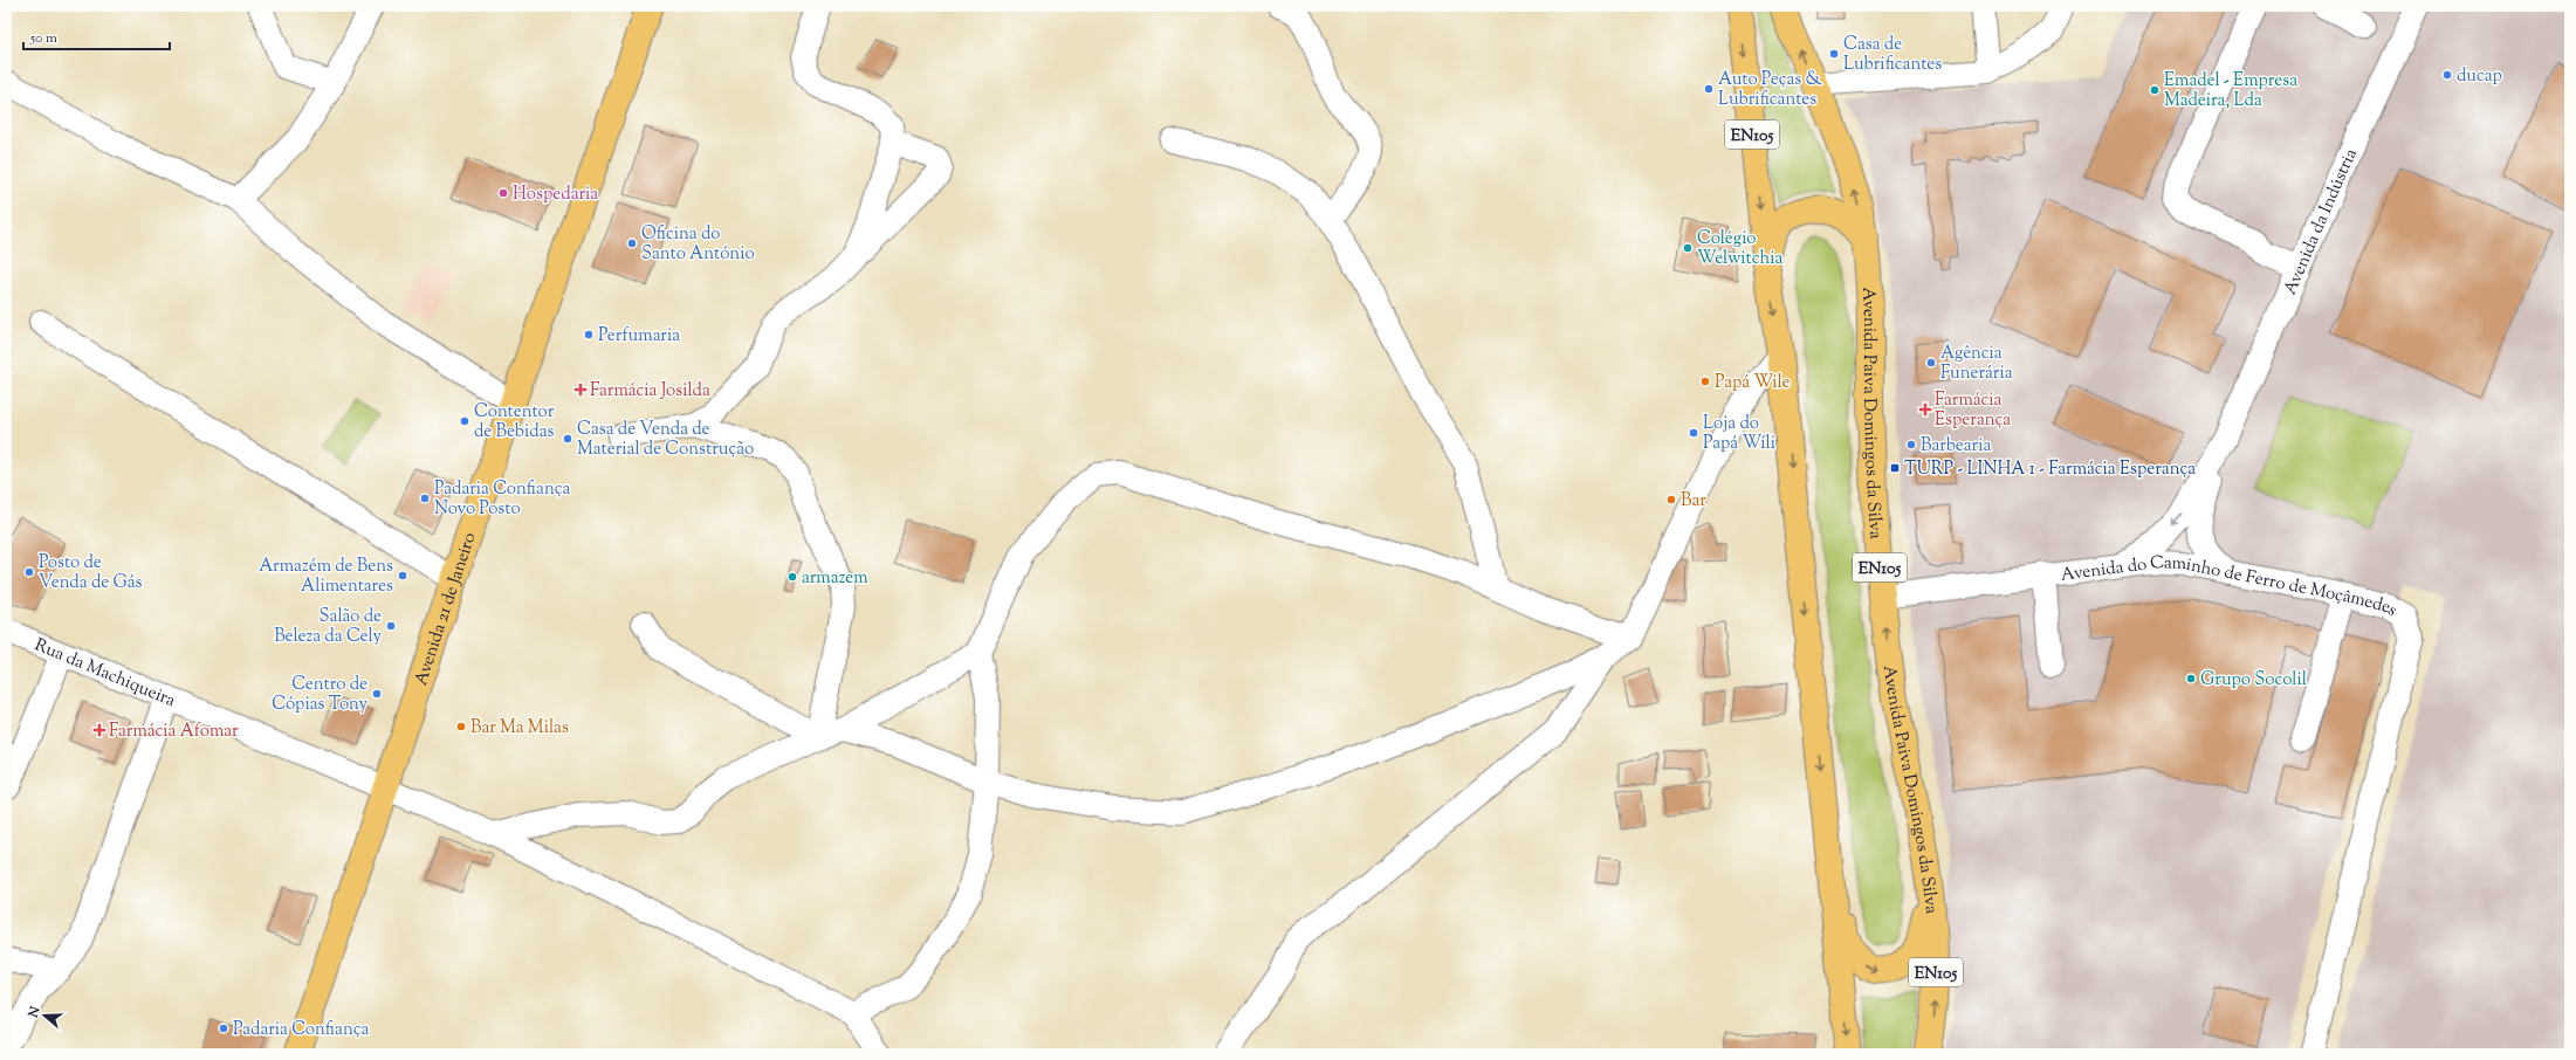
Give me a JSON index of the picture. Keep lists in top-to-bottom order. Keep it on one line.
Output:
{"streets":{"main road":["EN105","Avenida Paiva Domingos da Silva","Avenida 21 de Janeiro"],"street":["Avenida da Indústria","Avenida do Caminho de Ferro de Moçâmedes","Rua da Machiqueira"]},"crossings":[["Avenida da Indústria","Avenida do Caminho de Ferro de Moçâmedes"],["Avenida Paiva Domingos da Silva","Avenida do Caminho de Ferro de Moçâmedes"],["Avenida 21 de Janeiro","Rua da Machiqueira"]],"places":{"other":["Casa de Lubrificantes","ducap","Auto Peças & Lubrificantes","Emadel - Empresa Madeira, Lda","Hospedaria","Oficina do Santo António","Colégio Welwitchia","Perfumaria","Agência Funerária","Papá Wile","Contentor de Bebidas","Loja do Papá Wíli","Casa de Venda de Material de Construção","Barbearia","Padaria Confiança Novo Posto","Bar","Posto de Venda de Gás","Armazém de Bens Alimentares","armazem","Salão de Beleza da Cely","Grupo Socolil","Centro de Cópias Tony","Bar Ma Milas","Padaria Confiança"],"health":["Farmácia Josilda","Farmácia Esperança","Farmácia Afomar"],"transit":["TURP - LINHA 1 - Farmácia Esperança"]},"scale_bar":"50 m","north":"left"}
